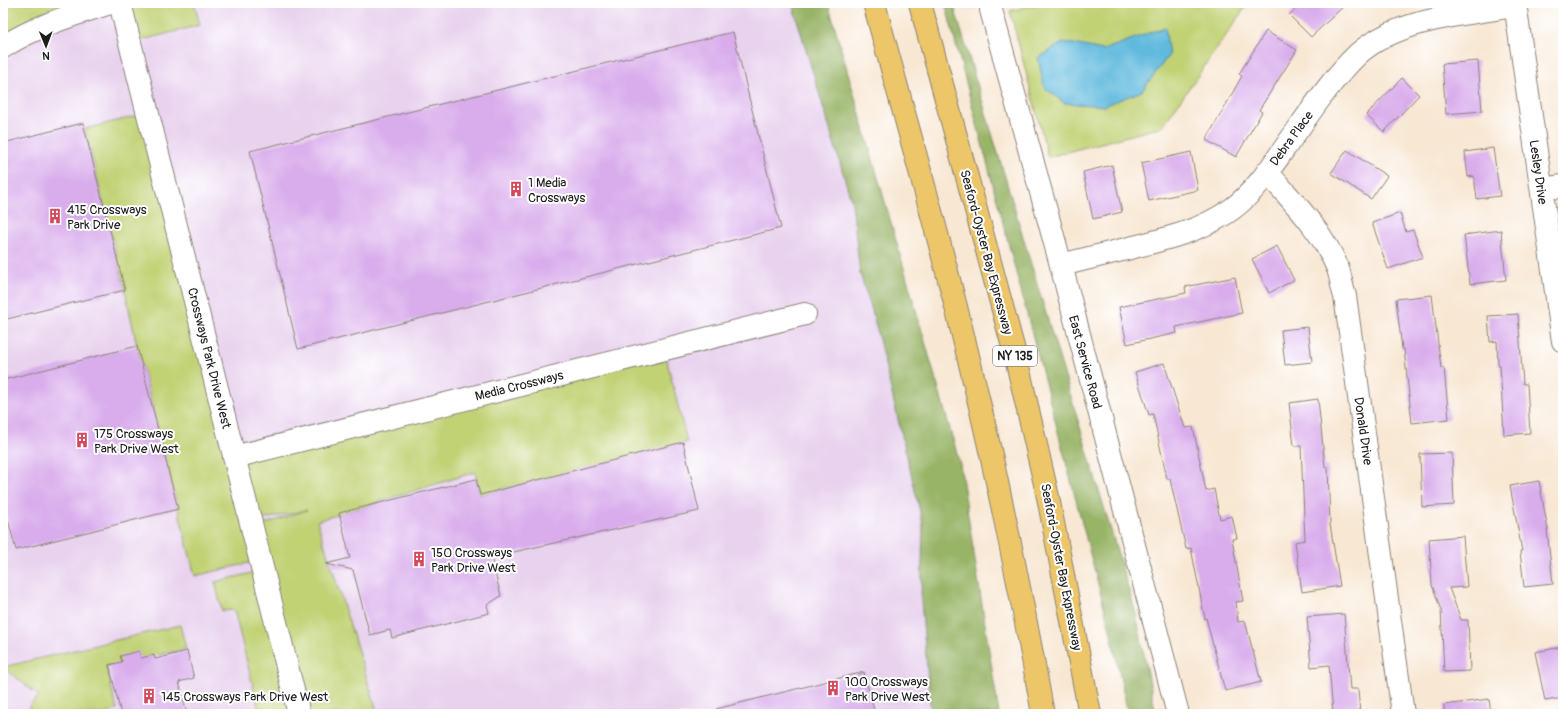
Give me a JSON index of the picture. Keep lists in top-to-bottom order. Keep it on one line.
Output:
{"streets":{"highway":["Seaford-Oyster Bay Expressway","NY 135"],"street":["Debra Place","Lesley Drive","Crossways Park Drive West","East Service Road","Media Crossways","Donald Drive"]},"crossings":[["Debra Place","Lesley Drive"],["Debra Place","East Service Road"],["Debra Place","Donald Drive"],["Crossways Park Drive West","Media Crossways"]],"places":{"building":["1 Media Crossways","415 Crossways Park Drive","175 Crossways Park Drive West","150 Crossways Park Drive West","100 Crossways Park Drive West","145 Crossways Park Drive West"]},"north":"bottom"}
